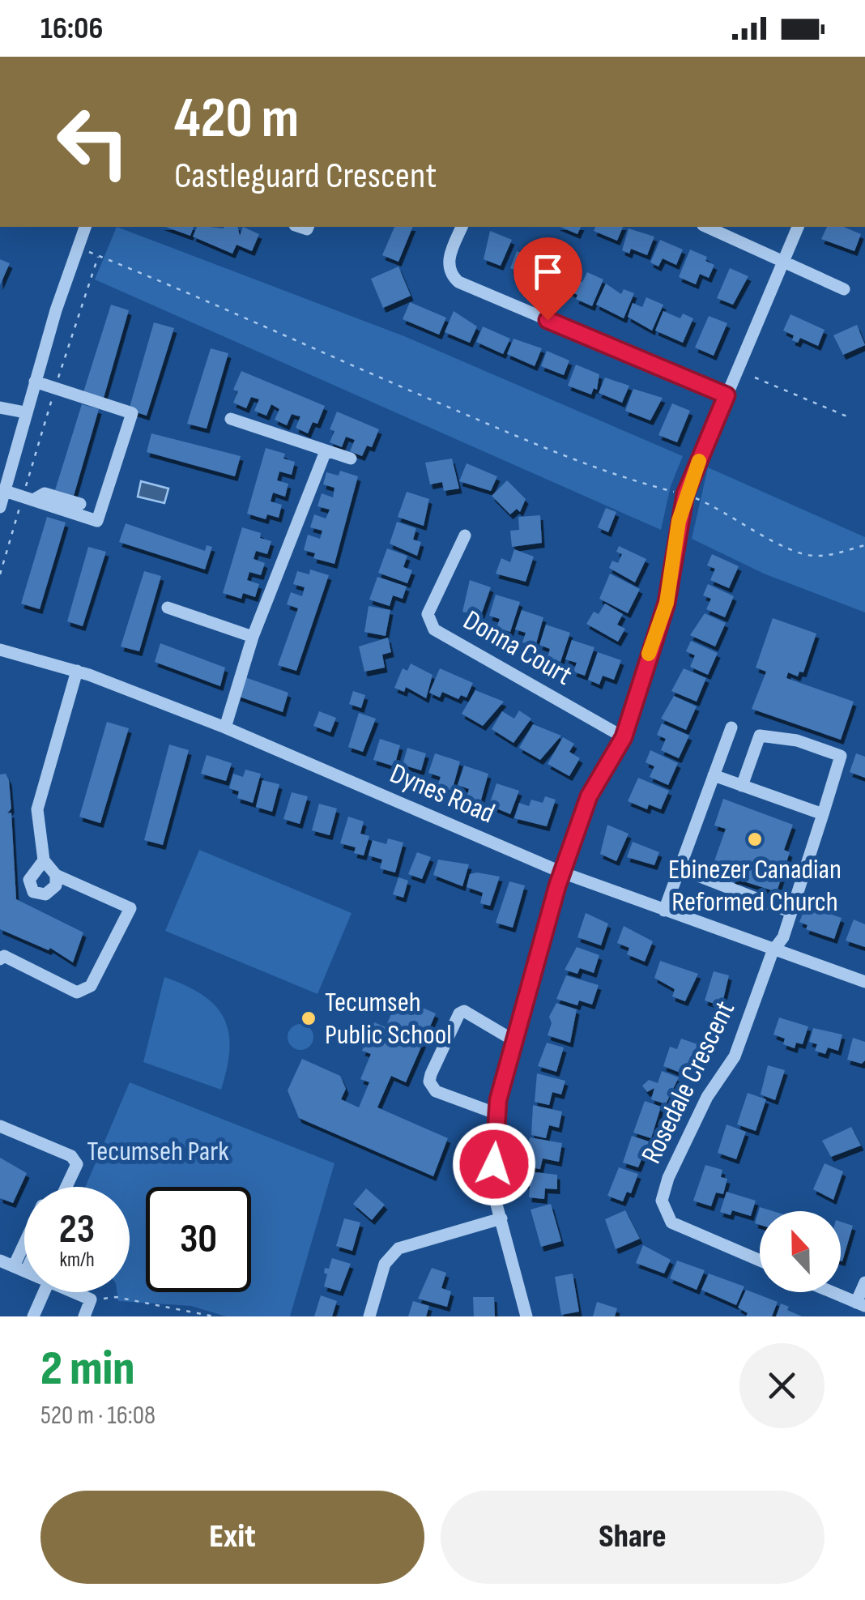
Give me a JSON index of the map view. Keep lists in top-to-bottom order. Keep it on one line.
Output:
{"streets":{"street":["Donna Court","Dynes Road","Rosedale Crescent"]},"crossings":[["Dynes Road","Rosedale Crescent"]],"parks":["Tecumseh Park"],"places":["Ebinezer Canadian Reformed Church","Tecumseh Public School"],"north":"top","page":{"status":"16:06","turn":["420 m","Castleguard Crescent"],"speed":"23 km/h","limit":"30","heading":["2 min","520 m · 16:08"],"buttons":["Exit","Share"]}}
